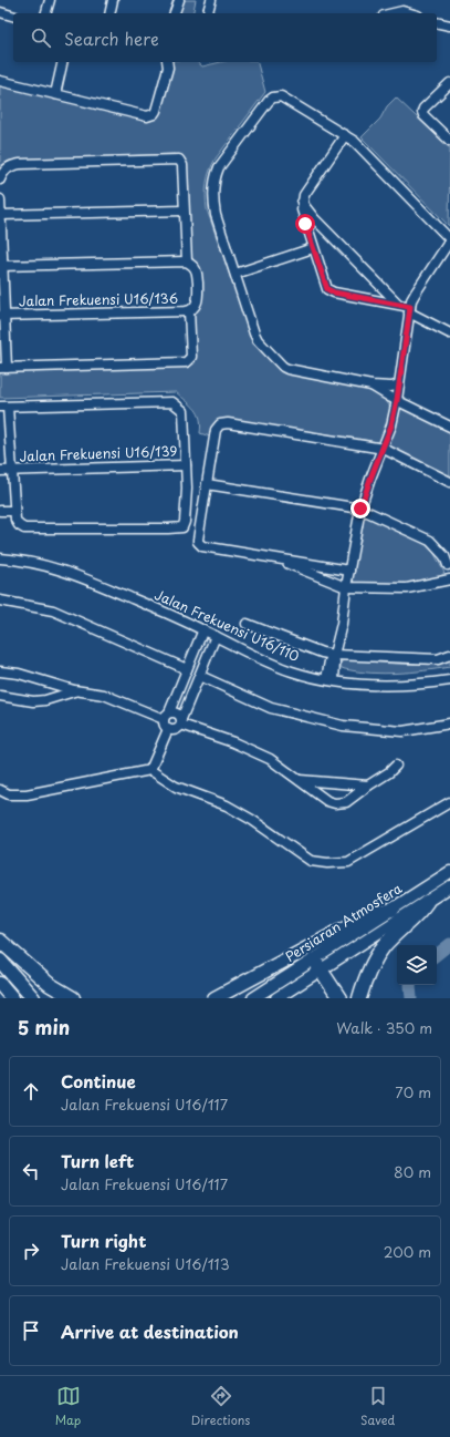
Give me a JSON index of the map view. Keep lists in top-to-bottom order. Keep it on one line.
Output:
{"streets":{"main road":["Persiaran Atmosfera"],"street":["Jalan Frekuensi U16/136","Jalan Frekuensi U16/139","Jalan Frekuensi U16/110"]},"page":{"search":"Search here","heading":["5 min","Walk · 350 m"],"list":[["Continue","Jalan Frekuensi U16/117","70 m"],["Turn left","Jalan Frekuensi U16/117","80 m"],["Turn right","Jalan Frekuensi U16/113","200 m"],"Arrive at destination"],"nav":["Map","Directions","Saved"]}}
